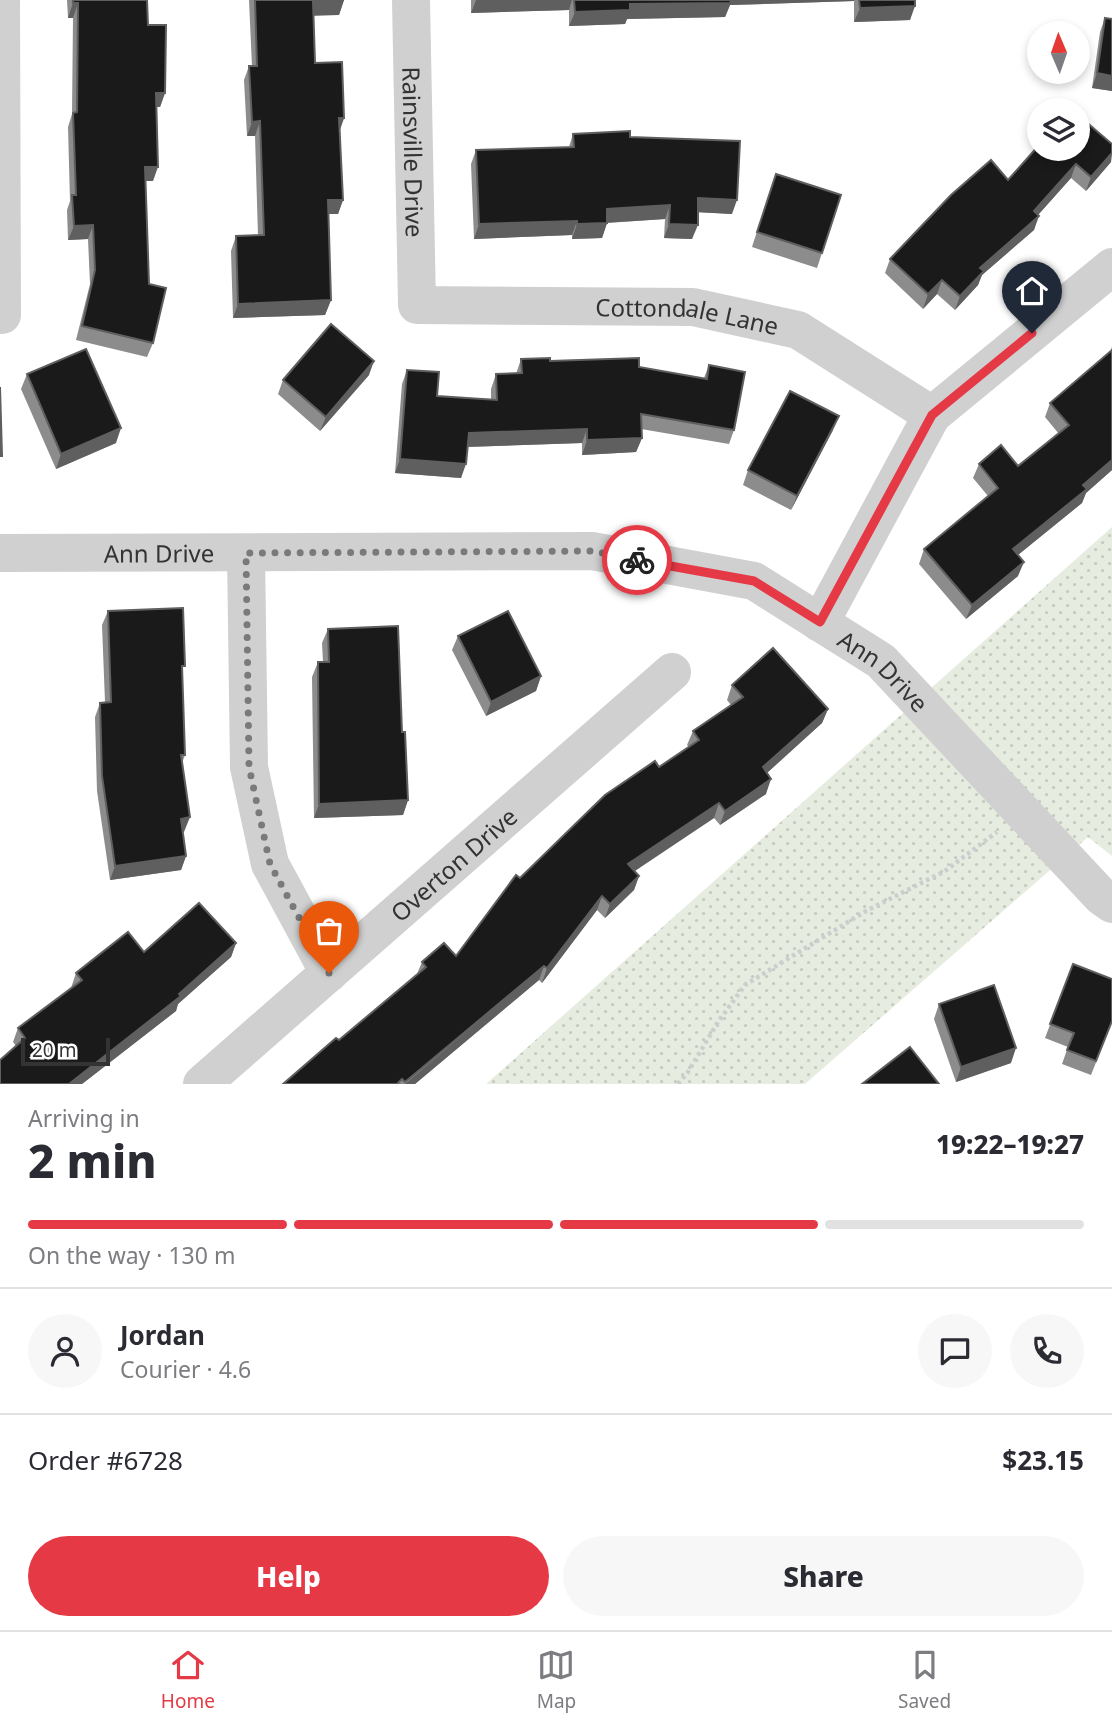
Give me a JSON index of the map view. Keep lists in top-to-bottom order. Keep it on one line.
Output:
{"streets":{"street":["Rainsville Drive","Cottondale Lane","Ann Drive","Overton Drive"]},"crossings":[["Rainsville Drive","Cottondale Lane"]],"scale_bar":"20 m","north":"top","page":{"scale":"20 m","heading":["2 min","Arriving in","19:22–19:27"],"panel":["Jordan","Courier · 4.6","Order #6728","$23.15"],"bar":"On the way · 130 m","buttons":["Help","Share"],"tabs":["Home","Map","Saved"]}}
